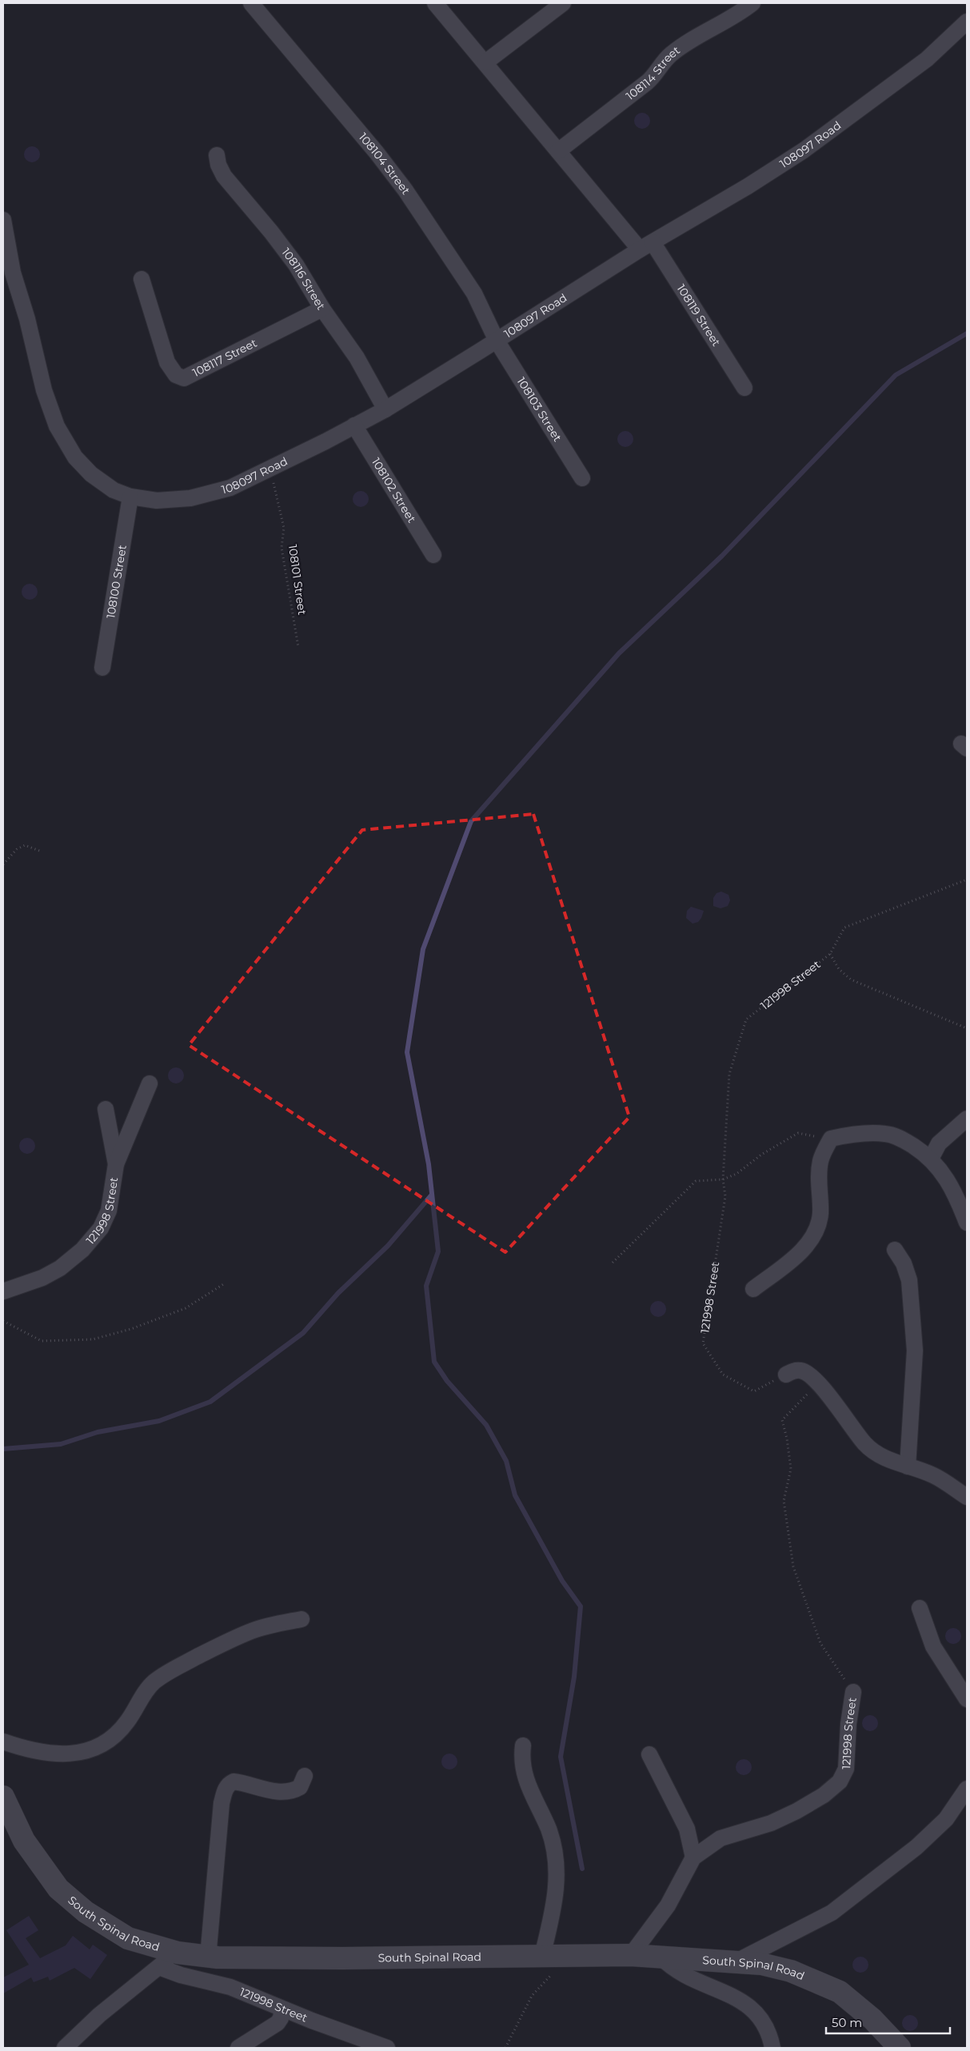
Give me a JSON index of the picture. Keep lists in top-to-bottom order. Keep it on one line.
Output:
{"streets":{"street":["108114 Street","108097 Road","108104 Street","108116 Street","108119 Street","108117 Street","108103 Street","108102 Street","108100 Street","121998 Street","South Spinal Road"],"path":["108101 Street"]},"crossings":[["108097 Road","108104 Street"],["108097 Road","108116 Street"],["108097 Road","108119 Street"],["108097 Road","108103 Street"],["108097 Road","108102 Street"],["108097 Road","108101 Street"],["108097 Road","108100 Street"],["108104 Street","108103 Street"],["108116 Street","108117 Street"],["121998 Street","South Spinal Road"]],"scale_bar":"50 m"}
